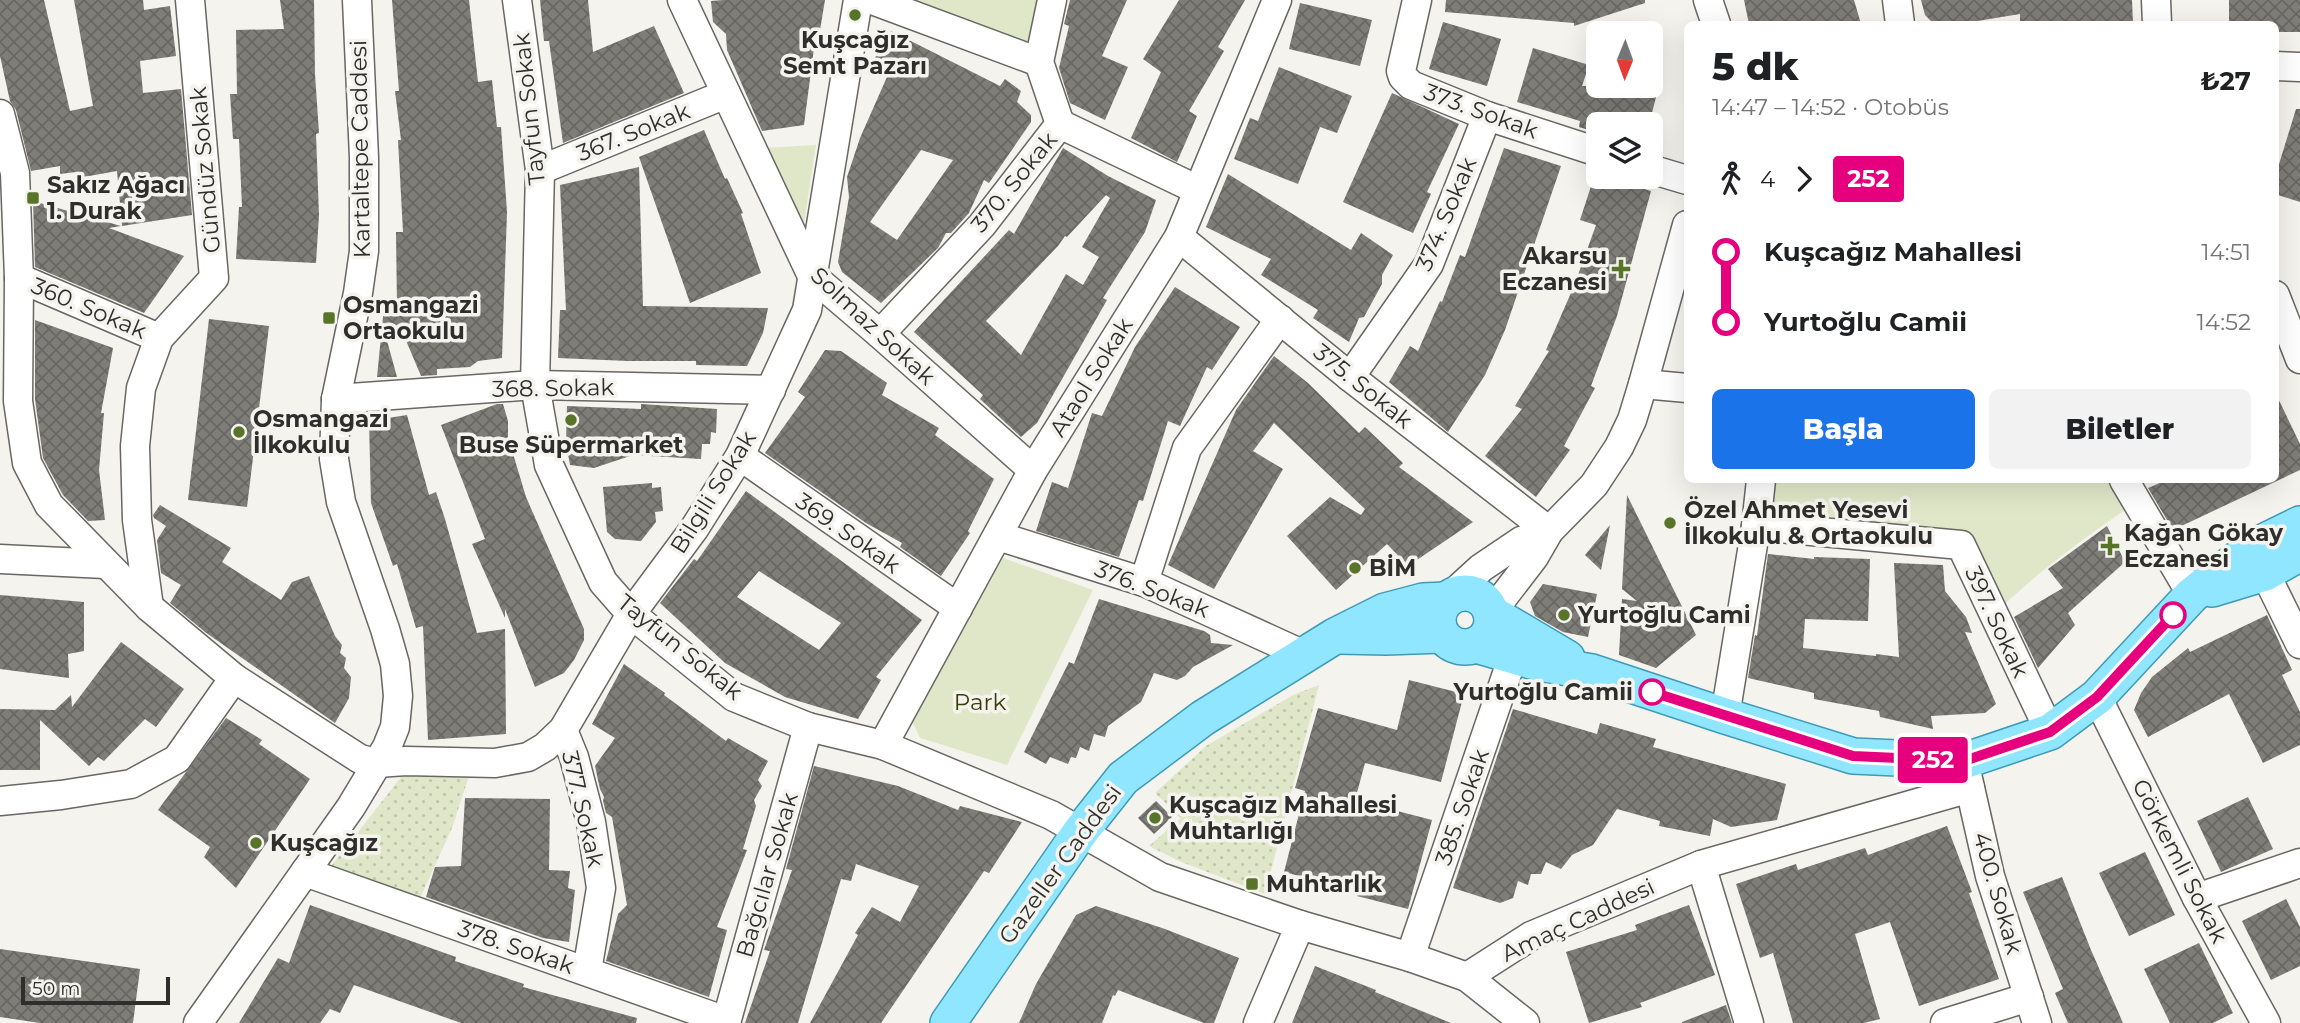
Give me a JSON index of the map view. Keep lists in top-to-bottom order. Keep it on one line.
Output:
{"streets":{"main road":["Gazeller Caddesi"],"street":["Tayfun Sokak","373. Sokak","367. Sokak","Kartaltepe Caddesi","Gündüz Sokak","370. Sokak","374. Sokak","360. Sokak","Solmaz Sokak","Ataol Sokak","375. Sokak","368. Sokak","Bilgili Sokak","369. Sokak","376. Sokak","397. Sokak","385. Sokak","377. Sokak","Görkemli Sokak","Bağcılar Sokak","400. Sokak","Amaç Caddesi","378. Sokak"]},"crossings":[["Tayfun Sokak","367. Sokak"],["Tayfun Sokak","Ataol Sokak"],["Tayfun Sokak","368. Sokak"],["Tayfun Sokak","Bilgili Sokak"],["Tayfun Sokak","Gazeller Caddesi"],["Tayfun Sokak","Bağcılar Sokak"],["373. Sokak","374. Sokak"],["367. Sokak","Solmaz Sokak"],["Kartaltepe Caddesi","368. Sokak"],["Kartaltepe Caddesi","Bilgili Sokak"],["Kartaltepe Caddesi","378. Sokak"],["Gündüz Sokak","360. Sokak"],["370. Sokak","Solmaz Sokak"],["374. Sokak","375. Sokak"],["Solmaz Sokak","Ataol Sokak"],["Solmaz Sokak","Bilgili Sokak"],["Ataol Sokak","375. Sokak"],["Ataol Sokak","369. Sokak"],["Ataol Sokak","376. Sokak"],["368. Sokak","Bilgili Sokak"],["Bilgili Sokak","369. Sokak"],["Bilgili Sokak","377. Sokak"],["376. Sokak","Gazeller Caddesi"],["377. Sokak","378. Sokak"],["Bağcılar Sokak","378. Sokak"],["400. Sokak","Amaç Caddesi"]],"parks":["Park"],"places":{"other":["Kuşcağız Semt Pazarı","Buse Süpermarket","Osmangazi İlkokulu","Özel Ahmet Yesevi İlkokulu & Ortaokulu","BİM","Yurtoğlu Cami","Yurtoğlu Camii","Kuşcağız Mahallesi Muhtarlığı","Kuşcağız"],"transit":["Sakız Ağacı 1. Durak","Osmangazi Ortaokulu","Muhtarlık"],"health":["Akarsu Eczanesi","Kağan Gökay Eczanesi"]},"lines":["bus line 252"],"scale_bar":"50 m","north":"bottom","page":{"on_map":"252","heading":["5 dk","14:47 – 14:52 · Otobüs","₺27"],"legs":["4","252"],"list":[{"name":"Kuşcağız Mahallesi","value":"14:51"},{"name":"Yurtoğlu Camii","value":"14:52"}],"buttons":["Başla","Biletler"],"scale":"50 m"}}
